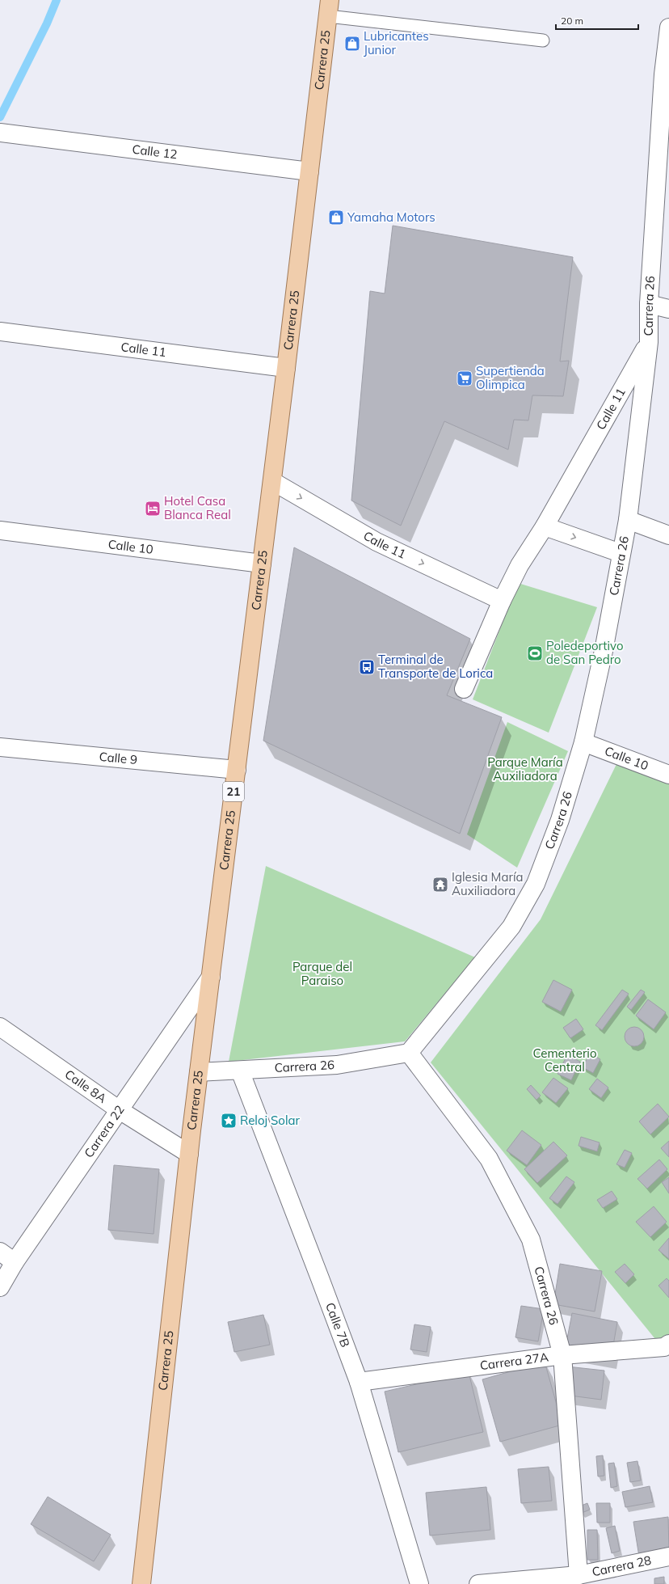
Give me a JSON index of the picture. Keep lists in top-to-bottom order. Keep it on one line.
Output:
{"streets":{"main road":["Carrera 25","21"],"street":["Calle 12","Carrera 26","Calle 11","Calle 10","Calle 9","Calle 8A","Carrera 22","Calle 7B","Carrera 27A","Carrera 28"]},"crossings":[["Carrera 25","Calle 12"],["Carrera 25","Carrera 26"],["Carrera 25","Calle 11"],["Carrera 25","Calle 10"],["Carrera 25","Calle 9"],["Carrera 25","Calle 8A"],["Carrera 25","Carrera 22"],["Carrera 26","Calle 11"],["Carrera 26","Calle 10"],["Carrera 26","Calle 7B"],["Carrera 26","Carrera 27A"],["Carrera 26","Carrera 28"],["Calle 8A","Carrera 22"],["Calle 7B","Carrera 27A"]],"parks":["Parque María Auxiliadora","Parque del Paraiso","Cementerio Central"],"places":{"shop":["Lubricantes Junior","Yamaha Motors"],"supermarket":["Supertienda Olimpica"],"hotel":["Hotel Casa Blanca Real"],"sports":["Poledeportivo de San Pedro"],"bus stop":["Terminal de Transporte de Lorica"],"temple":["Iglesia María Auxiliadora"],"place":["Reloj Solar"]},"scale_bar":"20 m"}
